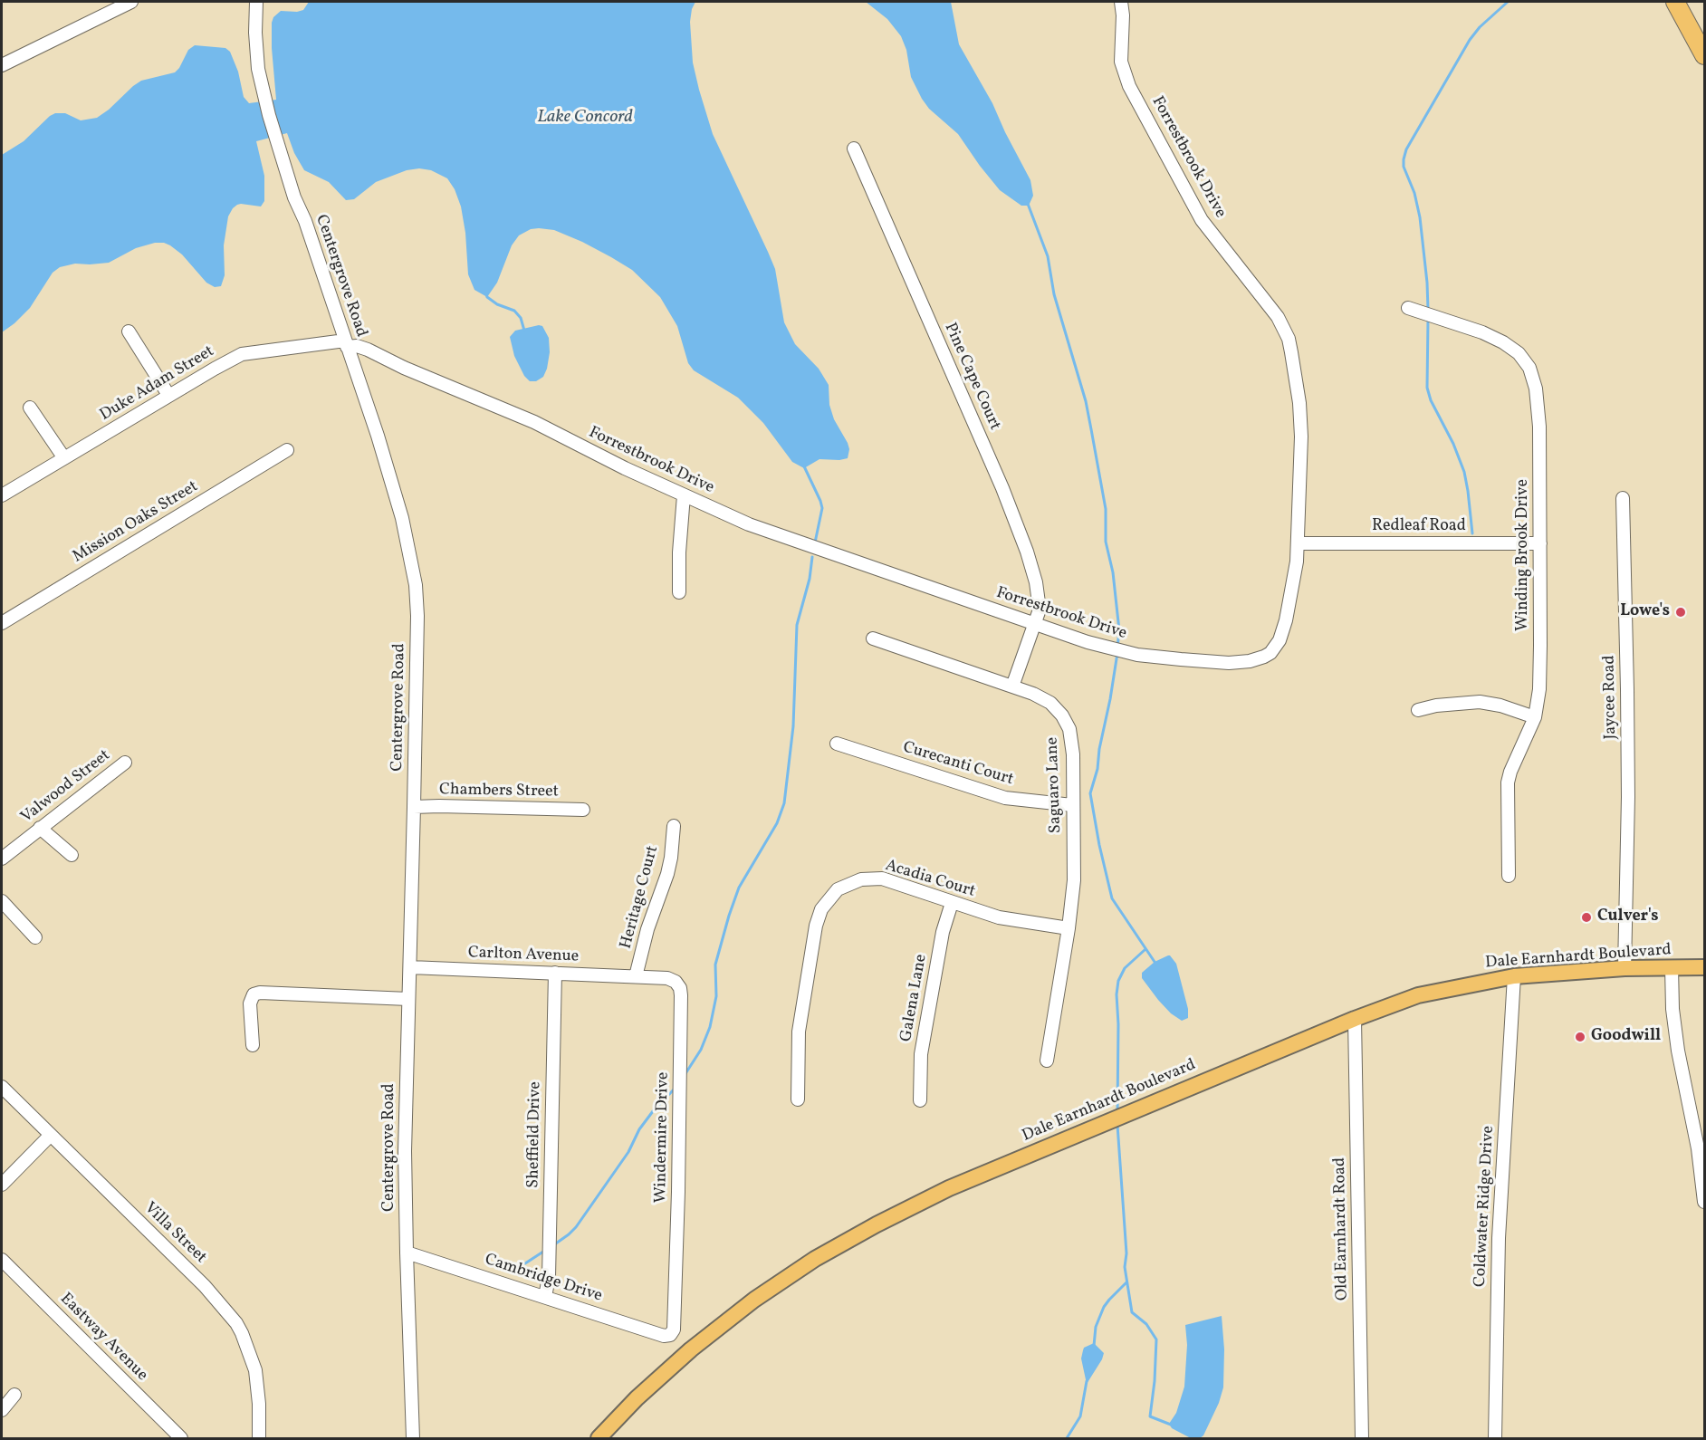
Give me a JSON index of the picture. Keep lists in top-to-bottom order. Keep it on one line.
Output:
{"streets":{"main road":["Dale Earnhardt Boulevard"],"street":["Forrestbrook Drive","Centergrove Road","Pine Cape Court","Duke Adam Street","Mission Oaks Street","Redleaf Road","Winding Brook Drive","Jaycee Road","Curecanti Court","Saguaro Lane","Valwood Street","Chambers Street","Acadia Court","Heritage Court","Carlton Avenue","Galena Lane","Sheffield Drive","Windermire Drive","Coldwater Ridge Drive","Old Earnhardt Road","Villa Street","Cambridge Drive","Eastway Avenue"]},"crossings":[["Forrestbrook Drive","Centergrove Road"],["Forrestbrook Drive","Pine Cape Court"],["Forrestbrook Drive","Duke Adam Street"],["Forrestbrook Drive","Redleaf Road"],["Centergrove Road","Duke Adam Street"],["Centergrove Road","Chambers Street"],["Centergrove Road","Carlton Avenue"],["Centergrove Road","Cambridge Drive"],["Pine Cape Court","Saguaro Lane"],["Redleaf Road","Winding Brook Drive"],["Jaycee Road","Dale Earnhardt Boulevard"],["Curecanti Court","Saguaro Lane"],["Saguaro Lane","Acadia Court"],["Acadia Court","Galena Lane"],["Heritage Court","Carlton Avenue"],["Heritage Court","Windermire Drive"],["Carlton Avenue","Sheffield Drive"],["Carlton Avenue","Windermire Drive"],["Dale Earnhardt Boulevard","Coldwater Ridge Drive"],["Dale Earnhardt Boulevard","Old Earnhardt Road"],["Sheffield Drive","Cambridge Drive"],["Windermire Drive","Cambridge Drive"]],"water":["Lake Concord"],"places":["Lowe's","Culver's","Goodwill"]}
